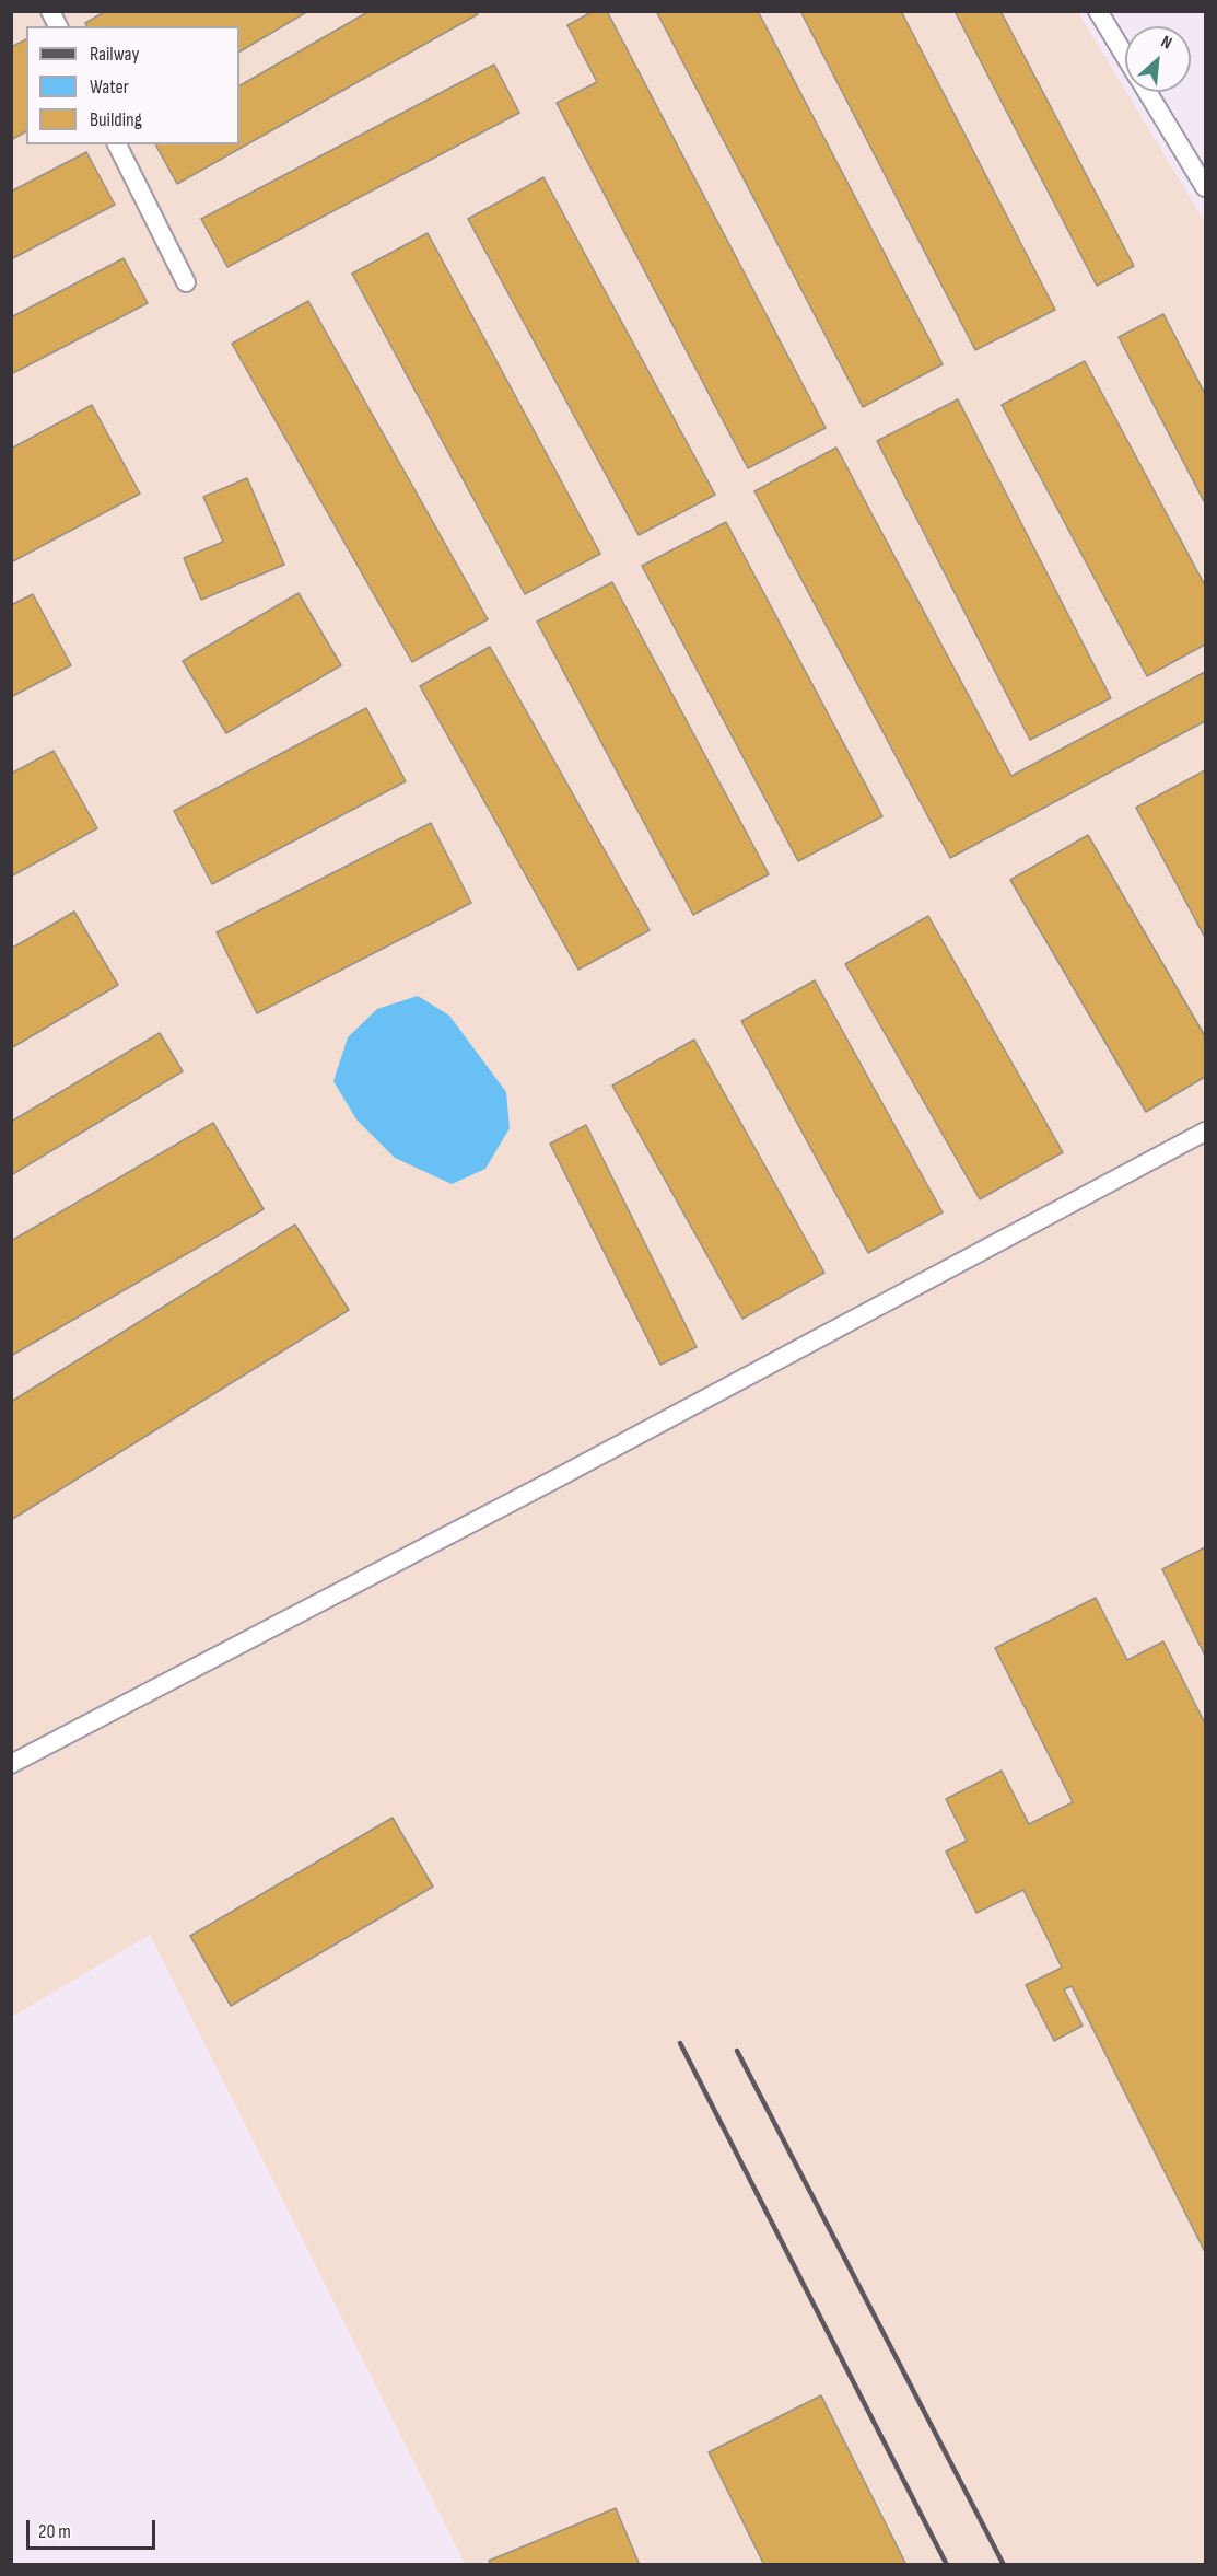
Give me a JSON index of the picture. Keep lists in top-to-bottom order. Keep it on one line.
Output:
{"legend":["Railway","Water","Building"],"scale_bar":"20 m","north":"top right"}
